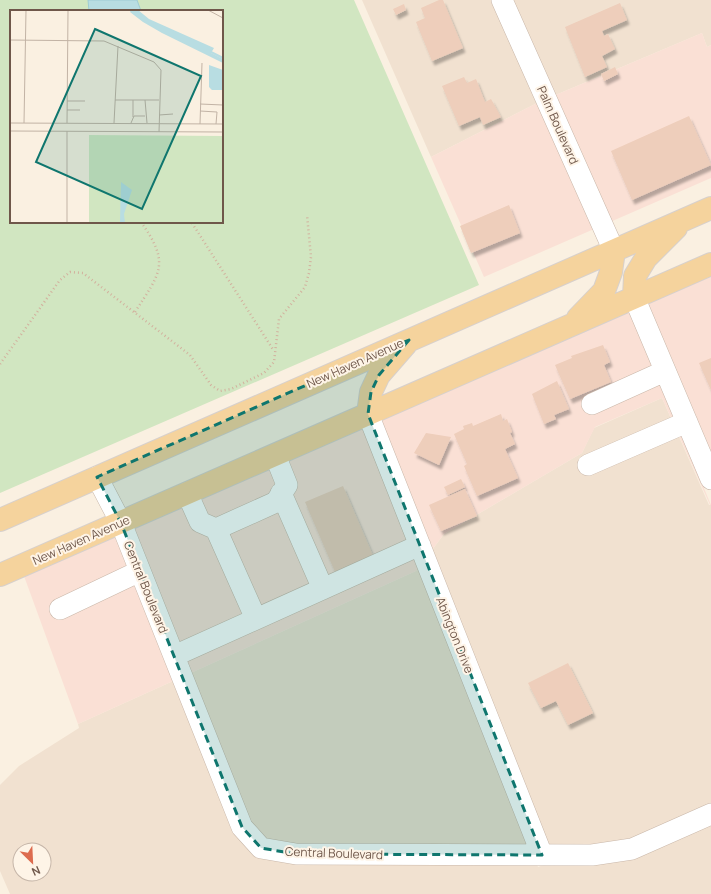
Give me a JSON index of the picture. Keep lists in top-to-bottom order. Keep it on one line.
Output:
{"streets":{"main road":["New Haven Avenue"],"street":["Palm Boulevard","Central Boulevard","Abington Drive"]},"crossings":[["Palm Boulevard","New Haven Avenue"],["New Haven Avenue","Central Boulevard"],["New Haven Avenue","Abington Drive"],["Central Boulevard","Abington Drive"]],"north":"bottom right"}
